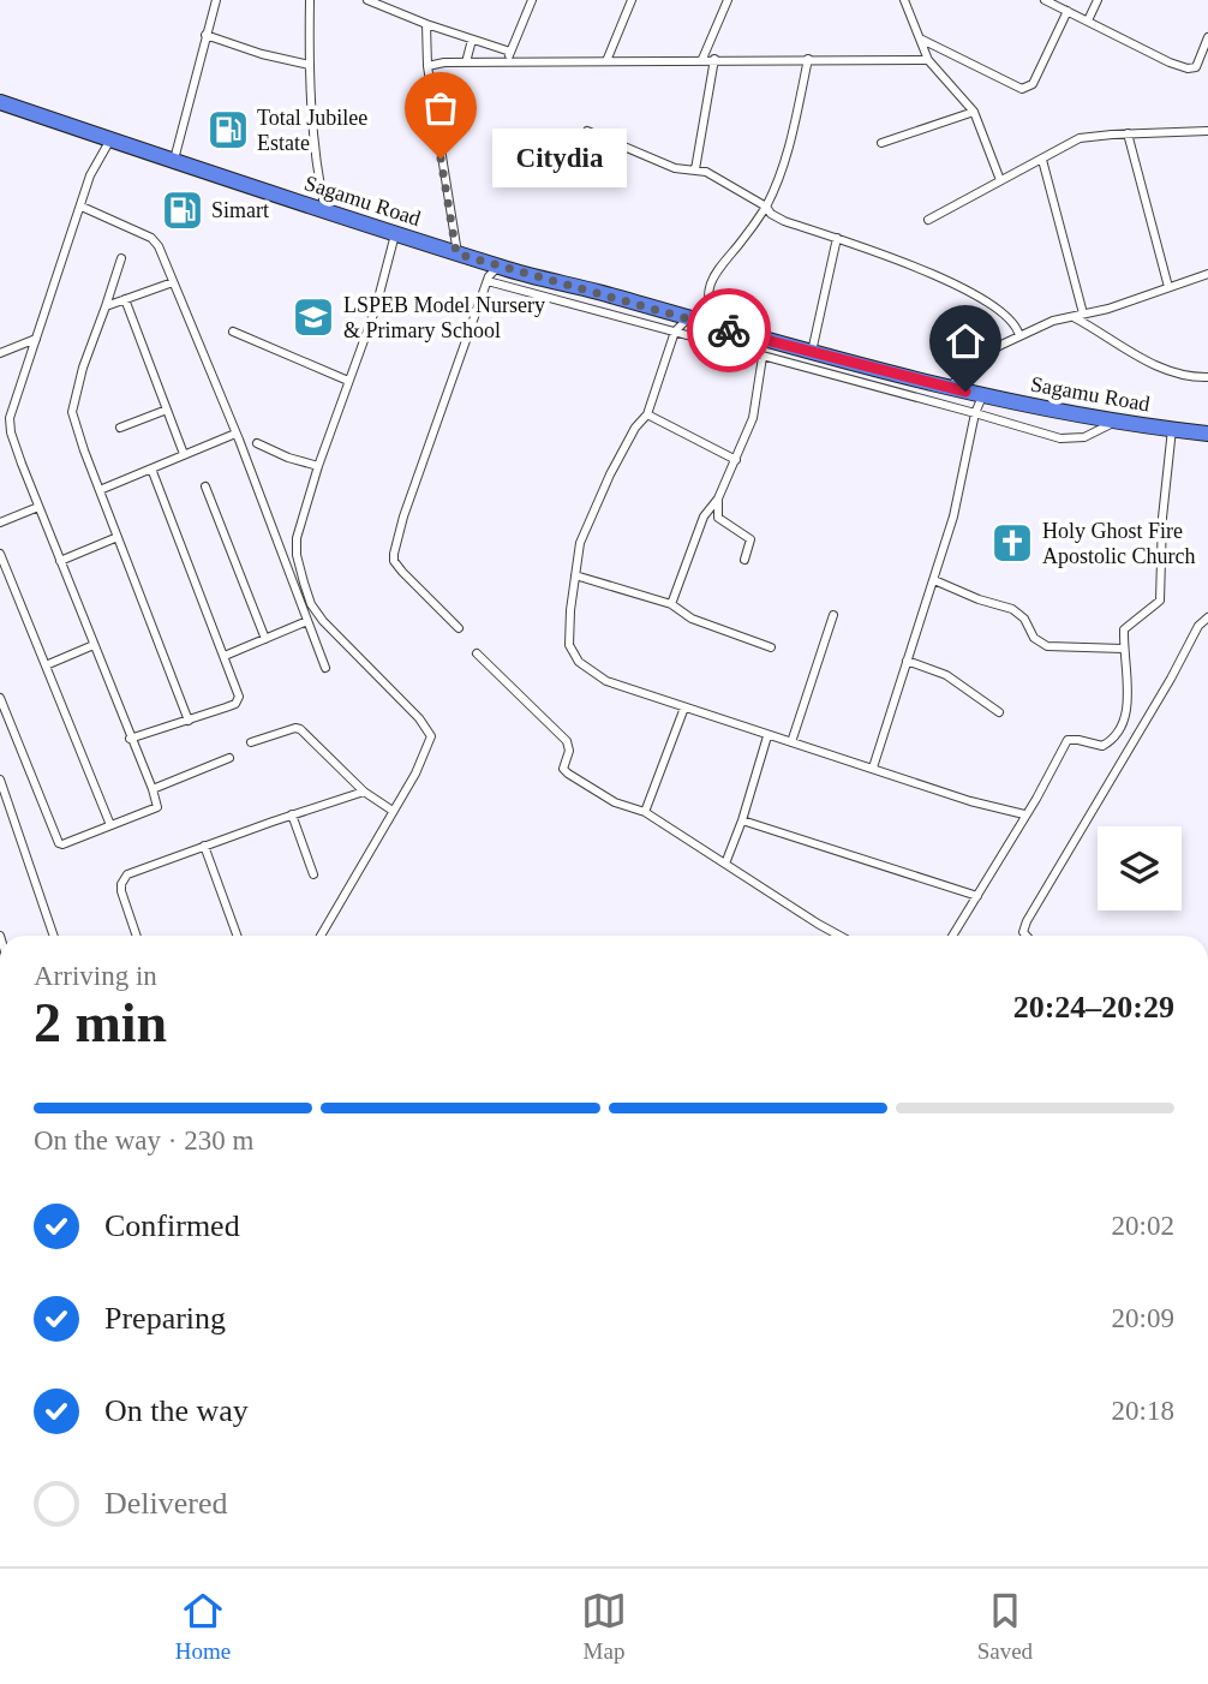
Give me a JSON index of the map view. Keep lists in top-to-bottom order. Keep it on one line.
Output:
{"streets":{"highway":["Sagamu Road"]},"places":{"fuel station":["Total Jubilee Estate","Simart"],"other":["Citydia"],"school or university":["LSPEB Model Nursery & Primary School"],"church":["Holy Ghost Fire Apostolic Church"]},"page":{"bubble":"Citydia","heading":["2 min","Arriving in","20:24–20:29"],"bar":"On the way · 230 m","list":[["Confirmed","20:02"],["Preparing","20:09"],["On the way","20:18"],"Delivered"],"tabs":["Home","Map","Saved"]}}
